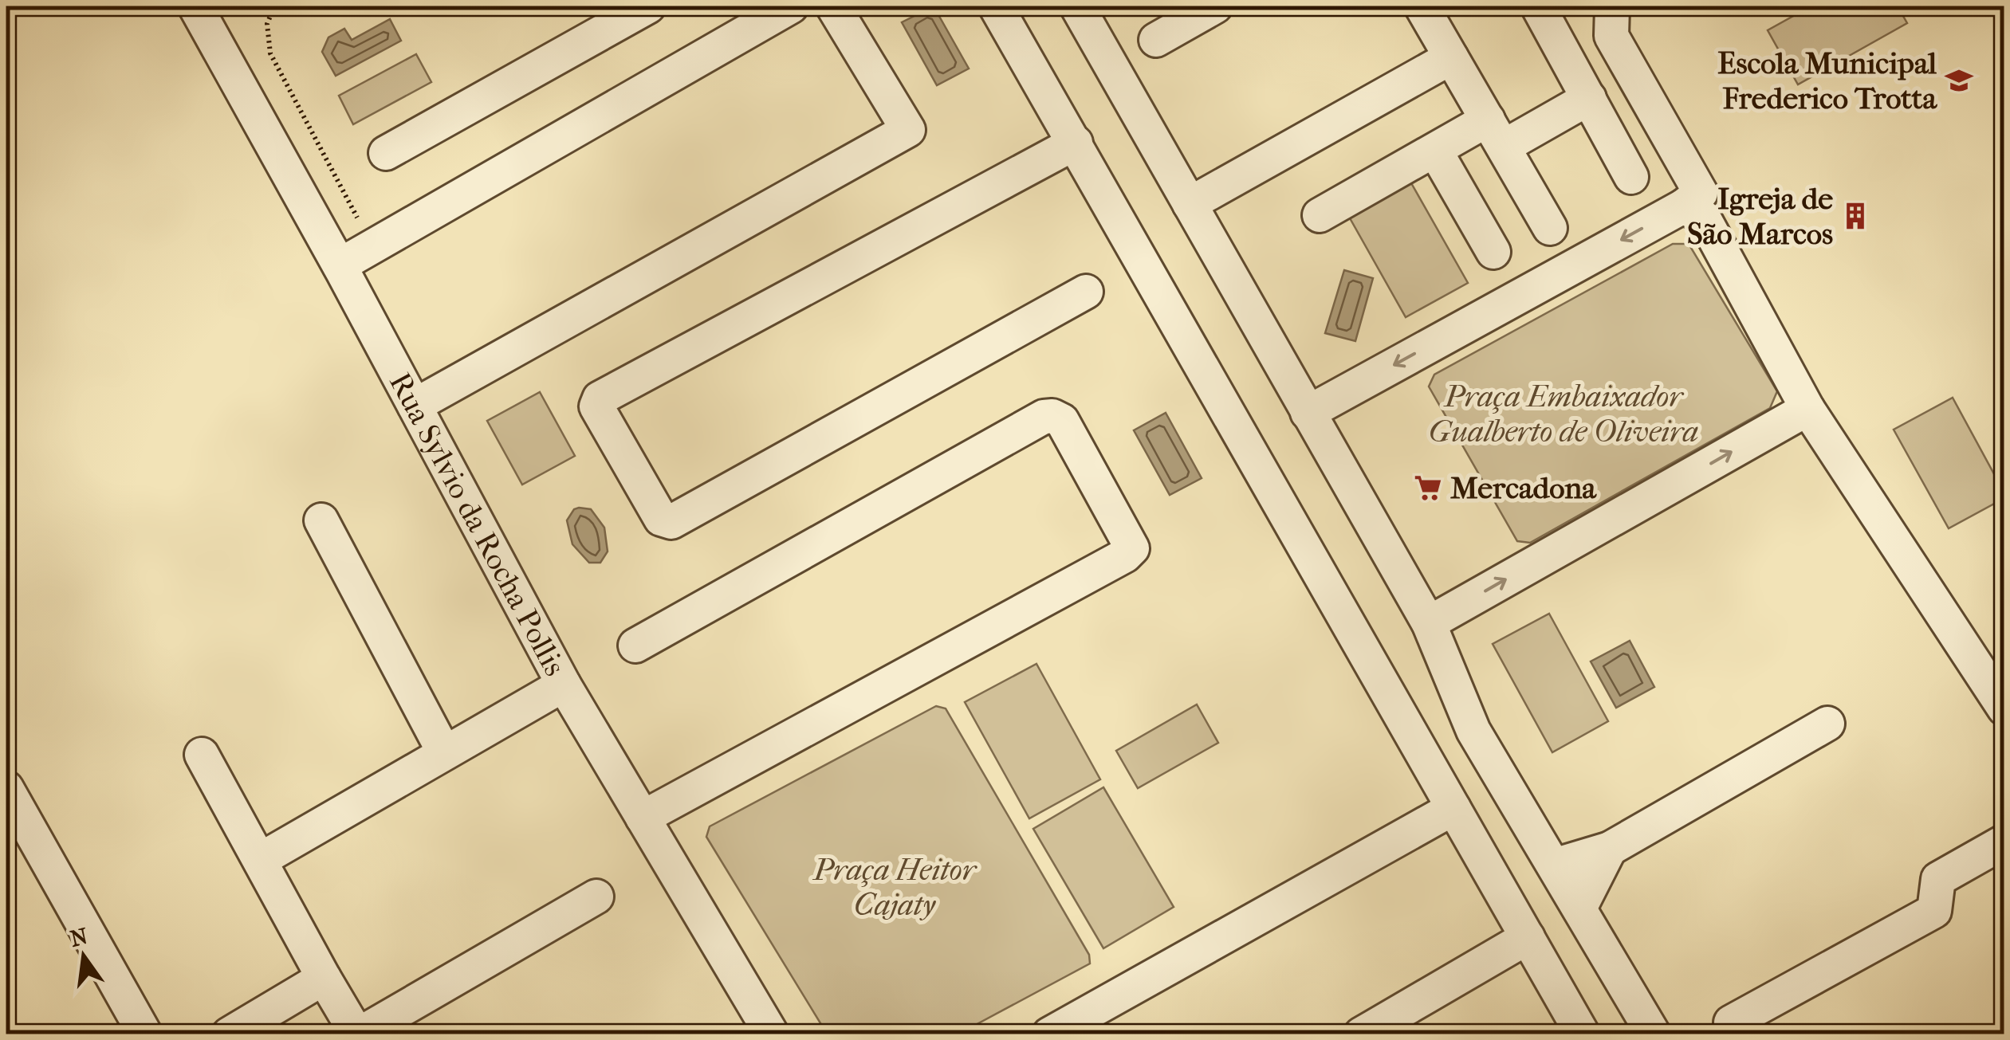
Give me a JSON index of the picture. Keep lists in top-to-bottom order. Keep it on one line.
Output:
{"streets":{"street":["Rua Sylvio da Rocha Pollis"]},"parks":["Praça Embaixador Gualberto de Oliveira","Praça Heitor Cajaty"],"places":{"school or university":["Escola Municipal Frederico Trotta"],"building":["Igreja de São Marcos"],"supermarket":["Mercadona"]},"north":"top"}
